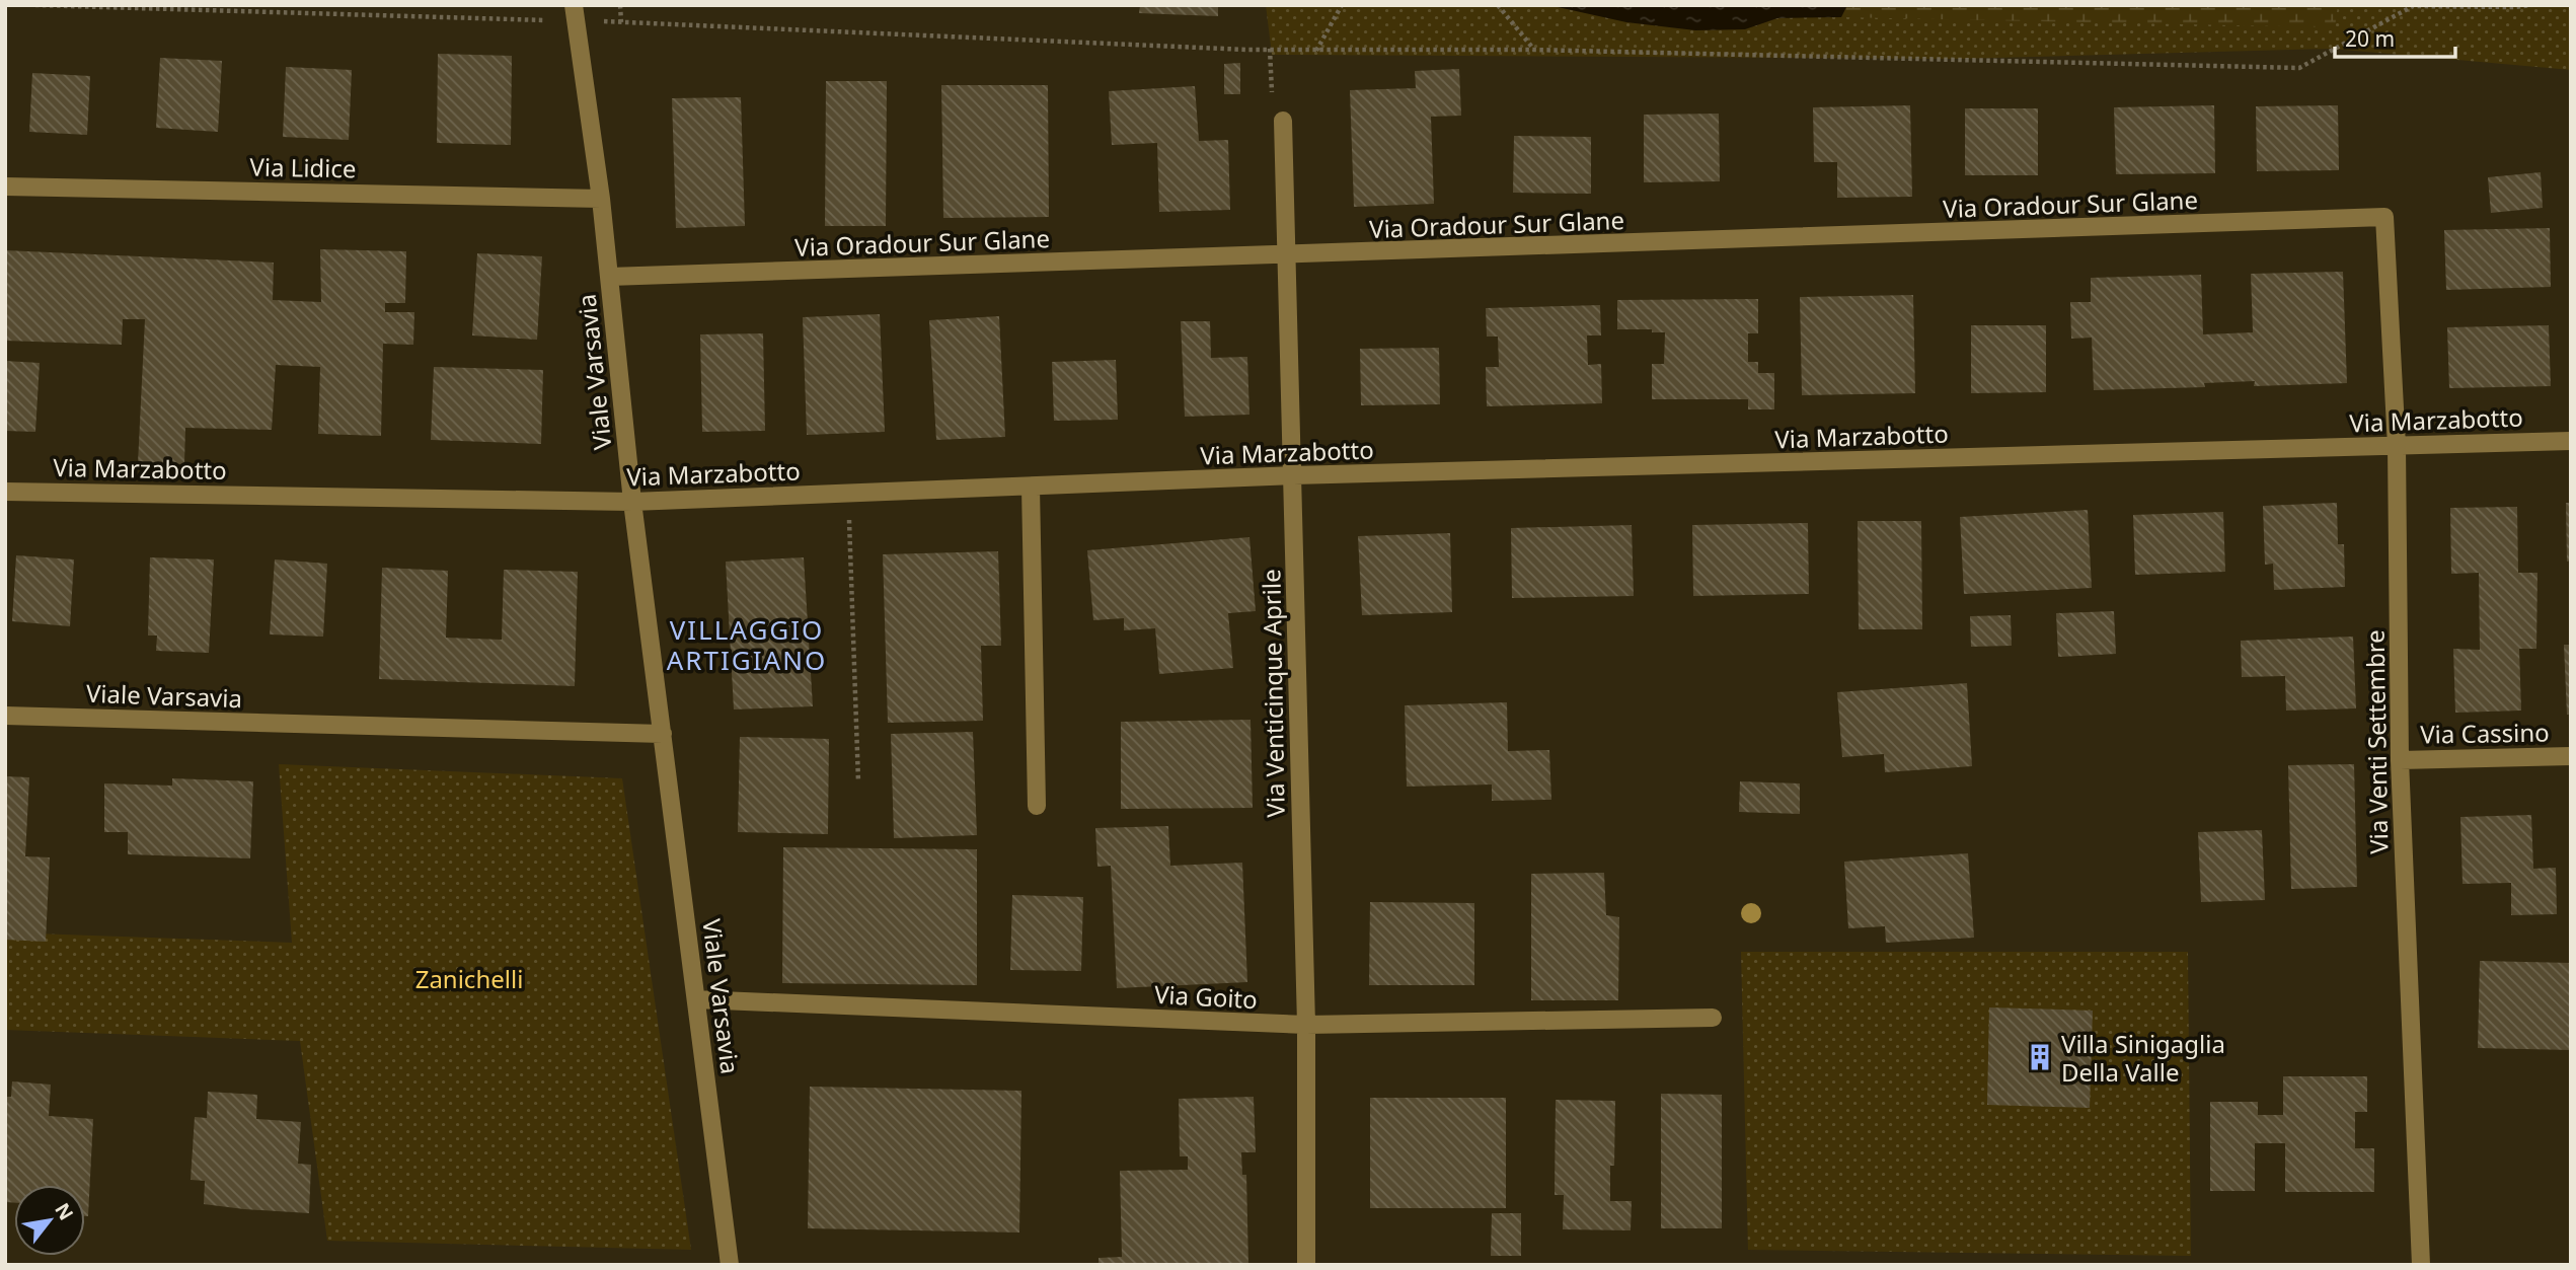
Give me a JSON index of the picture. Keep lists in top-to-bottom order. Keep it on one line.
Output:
{"streets":{"street":["Via Lidice","Via Oradour Sur Glane","Viale Varsavia","Via Marzabotto","Via Venticinque Aprile","Via Cassino","Via Venti Settembre","Via Goito"]},"crossings":[["Via Lidice","Viale Varsavia"],["Via Oradour Sur Glane","Viale Varsavia"],["Via Oradour Sur Glane","Via Venticinque Aprile"],["Via Oradour Sur Glane","Via Venti Settembre"],["Viale Varsavia","Via Marzabotto"],["Viale Varsavia","Via Goito"],["Via Marzabotto","Via Venticinque Aprile"],["Via Marzabotto","Via Venti Settembre"],["Via Venticinque Aprile","Via Goito"],["Via Cassino","Via Venti Settembre"]],"districts":["VILLAGGIO ARTIGIANO"],"parks":["Zanichelli"],"places":{"building":["Villa Sinigaglia Della Valle"]},"scale_bar":"20 m","north":"top right"}
